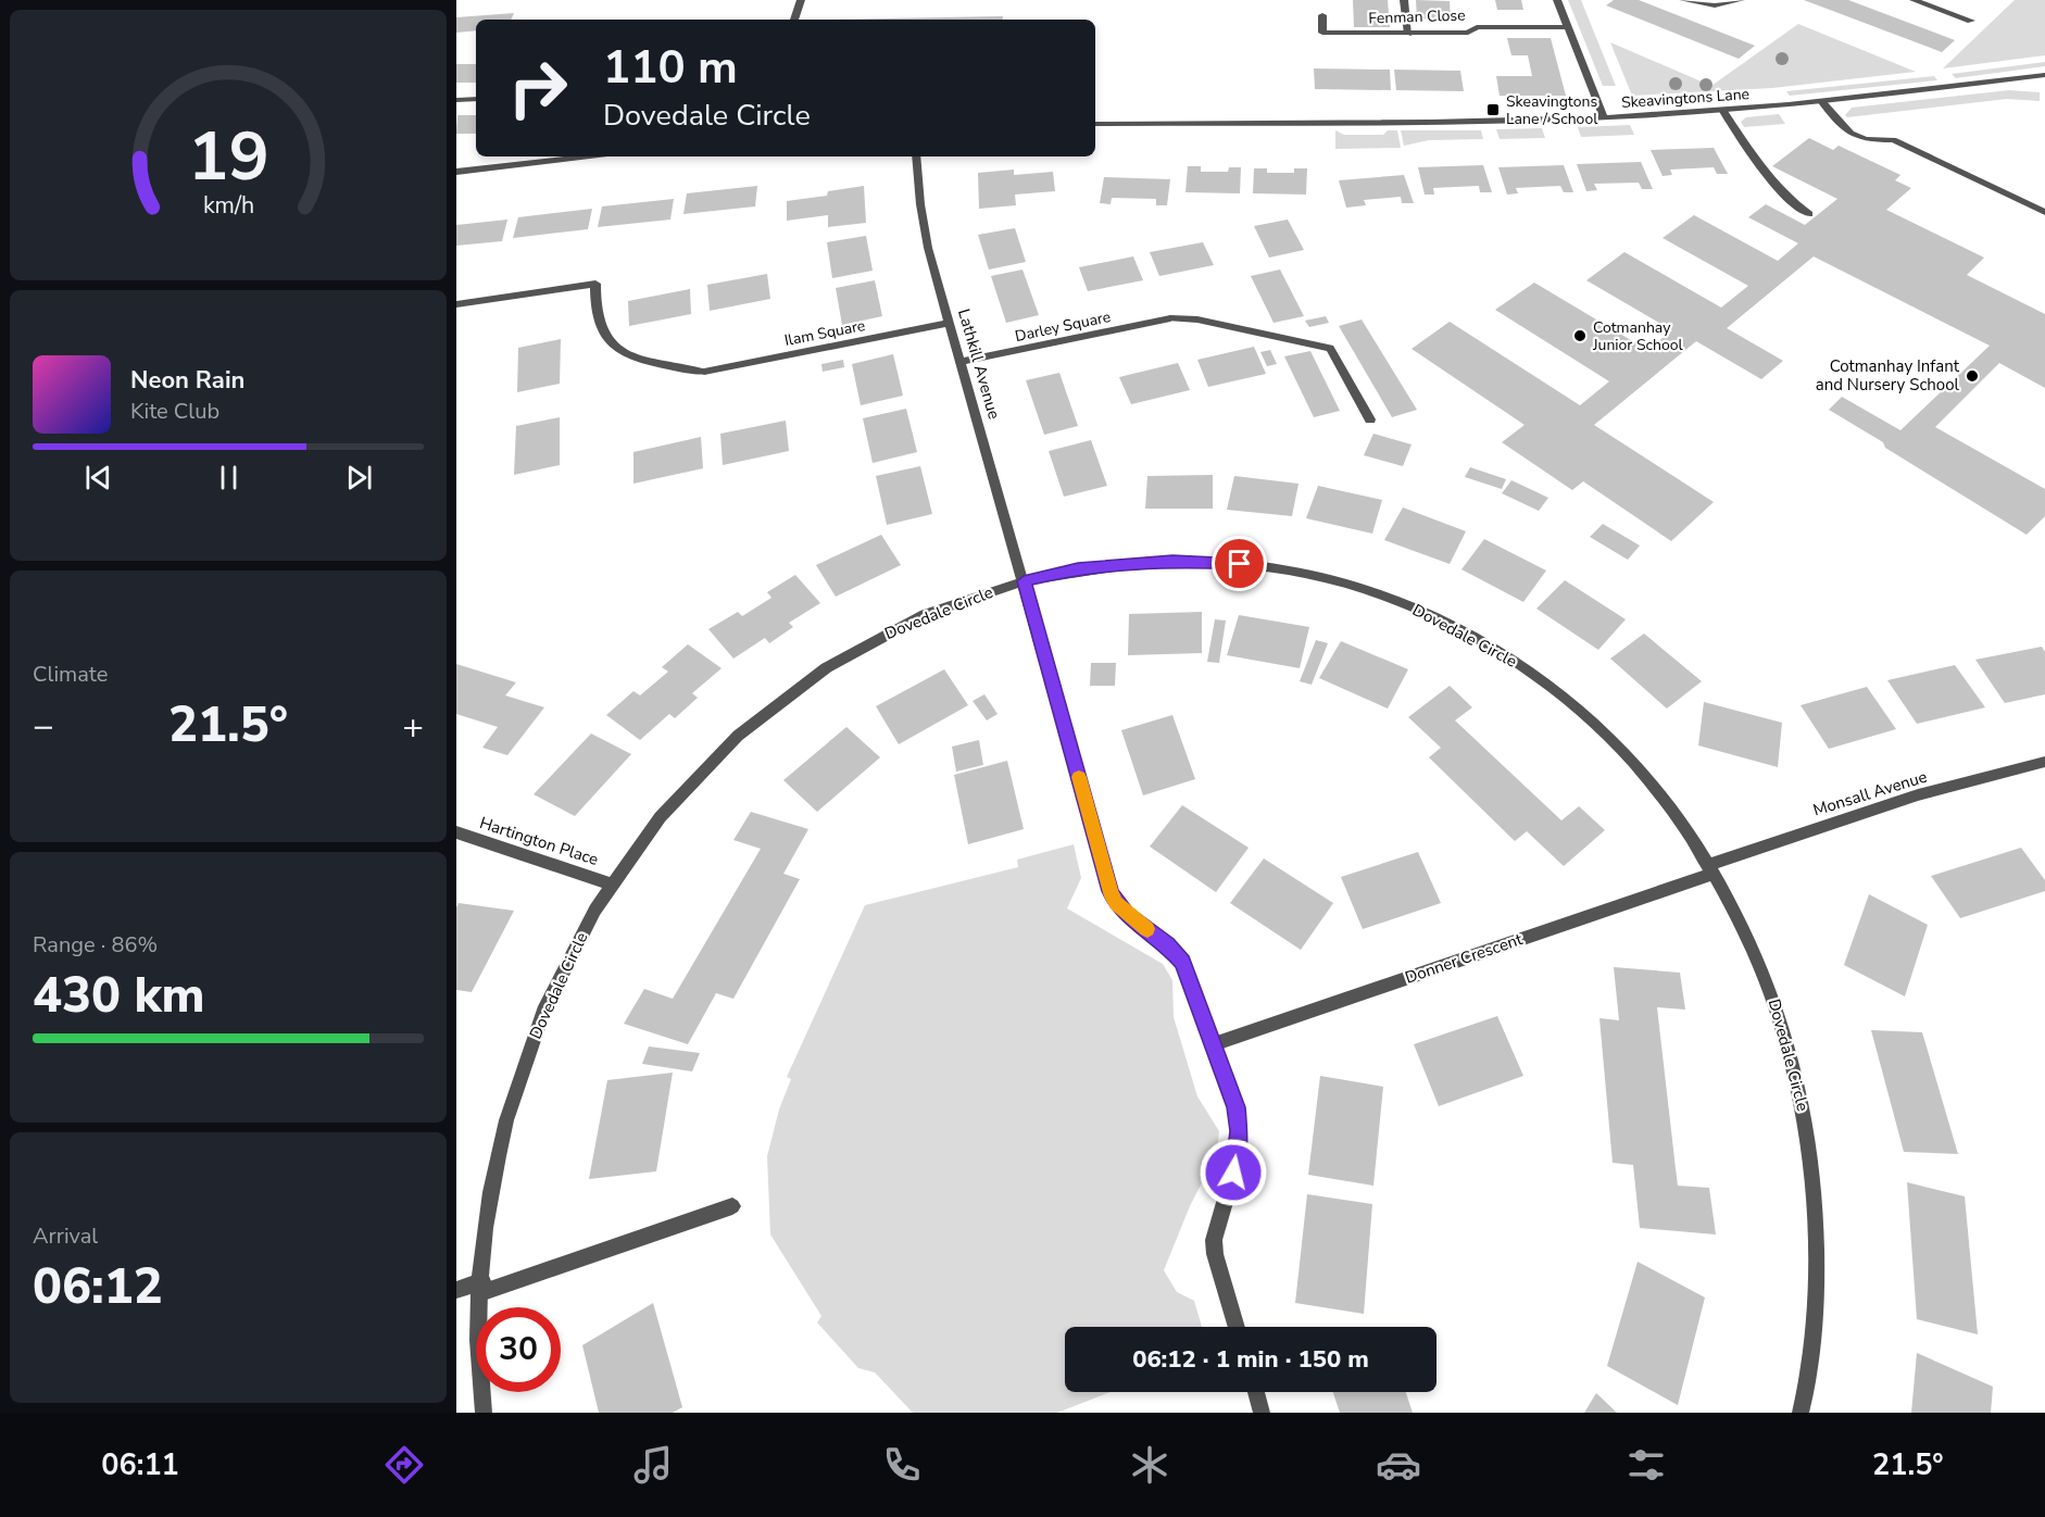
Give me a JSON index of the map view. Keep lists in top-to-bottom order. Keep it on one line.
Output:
{"streets":{"street":["Fenman Close","Skeavingtons Lane","Darley Square","Ilam Square","Lathkill Avenue","Dovedale Circle","Monsall Avenue","Hartington Place","Donner Crescent"]},"crossings":[["Darley Square","Lathkill Avenue"],["Ilam Square","Lathkill Avenue"],["Lathkill Avenue","Dovedale Circle"],["Dovedale Circle","Monsall Avenue"],["Dovedale Circle","Hartington Place"],["Dovedale Circle","Donner Crescent"],["Monsall Avenue","Donner Crescent"]],"places":{"transit":["Skeavingtons Lane / School"],"other":["Cotmanhay Junior School","Cotmanhay Infant and Nursery School"]},"page":{"turn":["110 m","Dovedale Circle"],"song":["Neon Rain","Kite Club"],"tile":["Climate",["Range · 86%","430 km"],["Arrival","06:12"]],"heat":["−","21.5°","+"],"limit":"30","trip":"06:12 · 1 min · 150 m","tabs":["06:11","21.5°"],"gauge":["19","km/h"]}}
